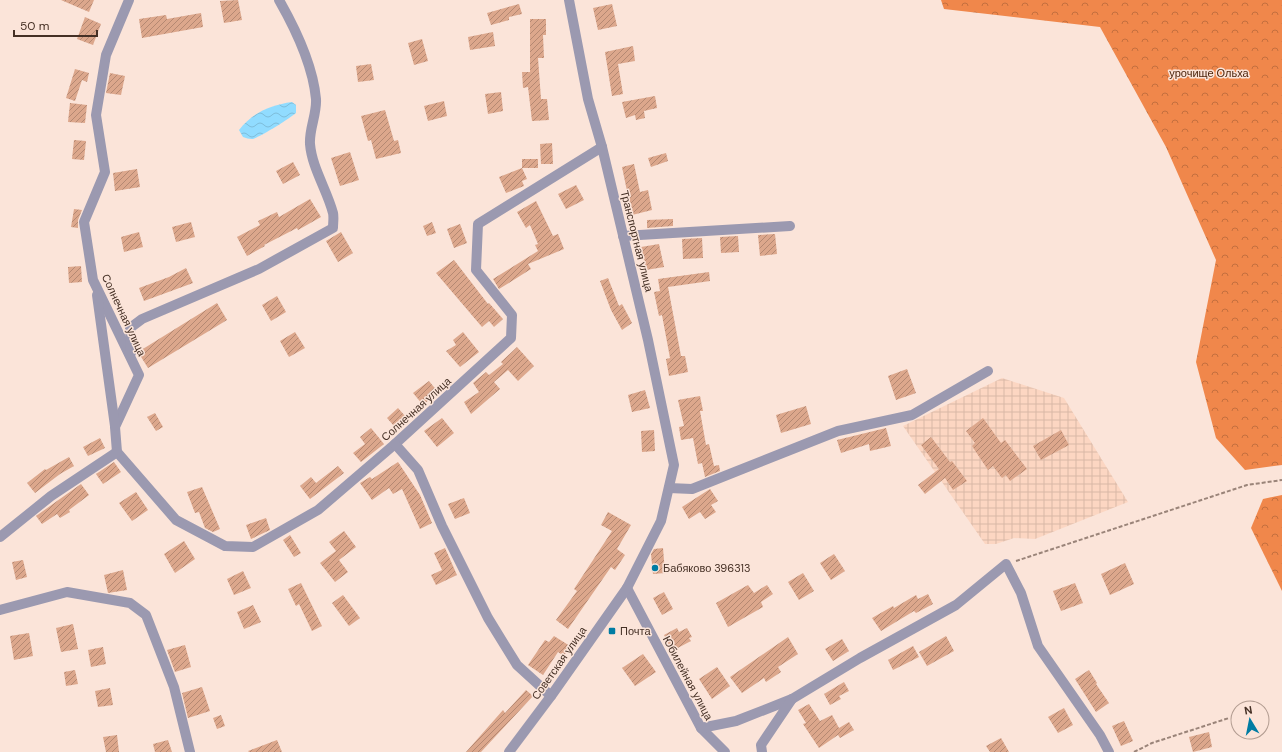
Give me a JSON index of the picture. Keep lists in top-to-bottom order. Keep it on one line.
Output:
{"streets":{"street":["Транспортная улица","Солнечная улица","Советская улица","Юбилейная улица"]},"crossings":[["Транспортная улица","Солнечная улица"],["Транспортная улица","Советская улица"],["Транспортная улица","Юбилейная улица"],["Советская улица","Юбилейная улица"]],"parks":["урочище Ольха"],"places":{"other":["Бабяково 396313"],"transit":["Почта"]},"scale_bar":"50 m","north":"top"}
